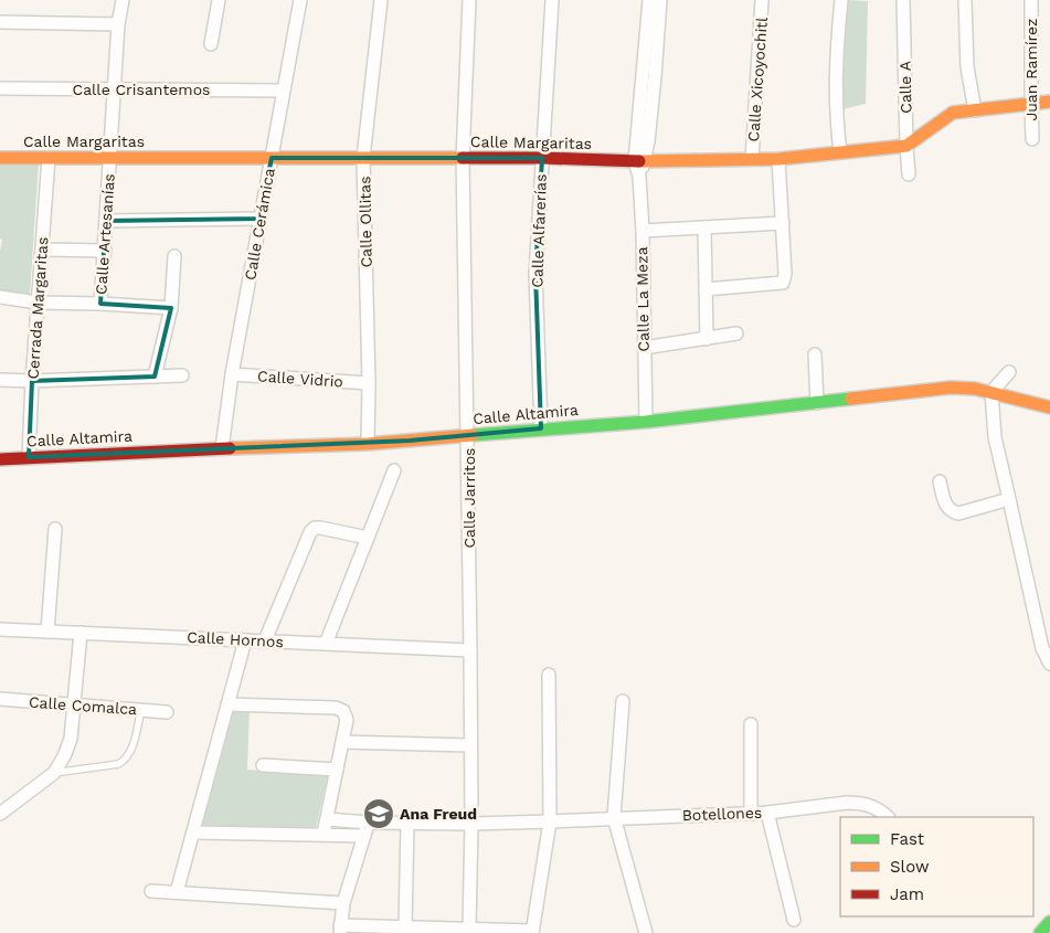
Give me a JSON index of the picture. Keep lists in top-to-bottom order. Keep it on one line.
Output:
{"streets":{"street":["Juan Ramírez","Calle Xicoyochitl","Calle A","Calle Crisantemos","Calle Margaritas","Calle Ollitas","Calle Cerámica","Calle Alfarerías","Calle Artesanías","Calle La Meza","Cerrada Margaritas","Calle Vidrio","Calle Altamira","Calle Jarritos","Calle Hornos","Calle Comalca","Botellones"]},"crossings":[["Calle Xicoyochitl","Calle Margaritas"],["Calle A","Calle Margaritas"],["Calle Crisantemos","Calle Cerámica"],["Calle Crisantemos","Calle Artesanías"],["Calle Margaritas","Calle Ollitas"],["Calle Margaritas","Calle Cerámica"],["Calle Margaritas","Calle Alfarerías"],["Calle Margaritas","Calle Artesanías"],["Calle Margaritas","Calle La Meza"],["Calle Margaritas","Cerrada Margaritas"],["Calle Margaritas","Calle Jarritos"],["Calle Ollitas","Calle Vidrio"],["Calle Ollitas","Calle Altamira"],["Calle Cerámica","Calle Vidrio"],["Calle Cerámica","Calle Altamira"],["Calle Alfarerías","Calle Altamira"],["Calle La Meza","Calle Altamira"],["Cerrada Margaritas","Calle Altamira"],["Calle Altamira","Calle Jarritos"],["Calle Jarritos","Calle Hornos"],["Calle Jarritos","Botellones"]],"places":{"school or university":["Ana Freud"]},"legend":["Fast","Slow","Jam"]}
